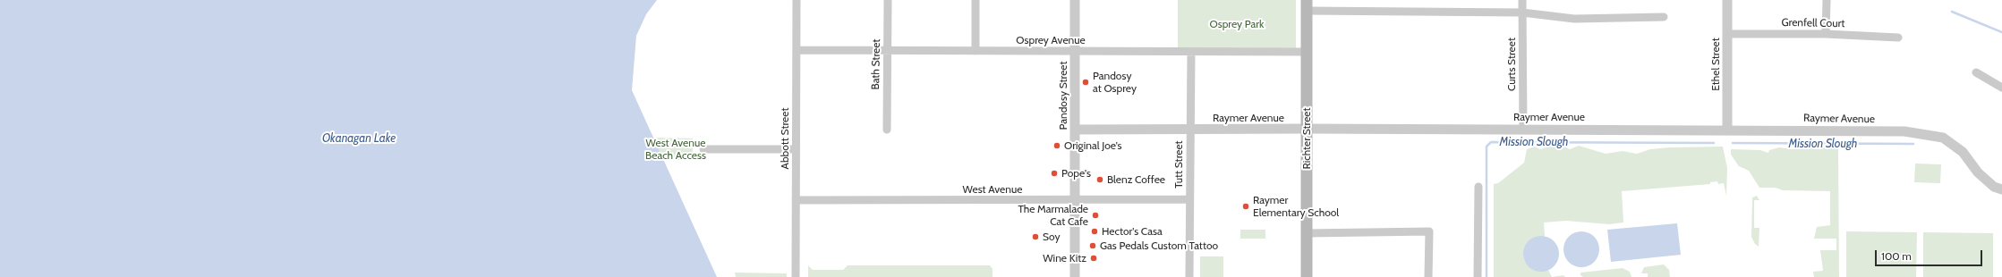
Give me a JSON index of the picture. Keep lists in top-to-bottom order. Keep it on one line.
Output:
{"streets":{"main road":["Richter Street"],"street":["Grenfell Court","Osprey Avenue","Bath Street","Curts Street","Ethel Street","Pandosy Street","Raymer Avenue","Abbott Street","Tutt Street","West Avenue"]},"crossings":[["Grenfell Court","Ethel Street"],["Osprey Avenue","Bath Street"],["Osprey Avenue","Pandosy Street"],["Osprey Avenue","Abbott Street"],["Osprey Avenue","Richter Street"],["Osprey Avenue","Tutt Street"],["Curts Street","Raymer Avenue"],["Ethel Street","Raymer Avenue"],["Pandosy Street","Raymer Avenue"],["Pandosy Street","West Avenue"],["Raymer Avenue","Richter Street"],["Raymer Avenue","Tutt Street"],["Abbott Street","West Avenue"],["Tutt Street","West Avenue"]],"water":["Okanagan Lake","Mission Slough"],"parks":["Osprey Park","West Avenue Beach Access"],"places":["Pandosy at Osprey","Original Joe's","Pope's","Blenz Coffee","Raymer Elementary School","The Marmalade Cat Cafe","Hector's Casa","Soy","Gas Pedals Custom Tattoo","Wine Kitz"],"scale_bar":"100 m"}
